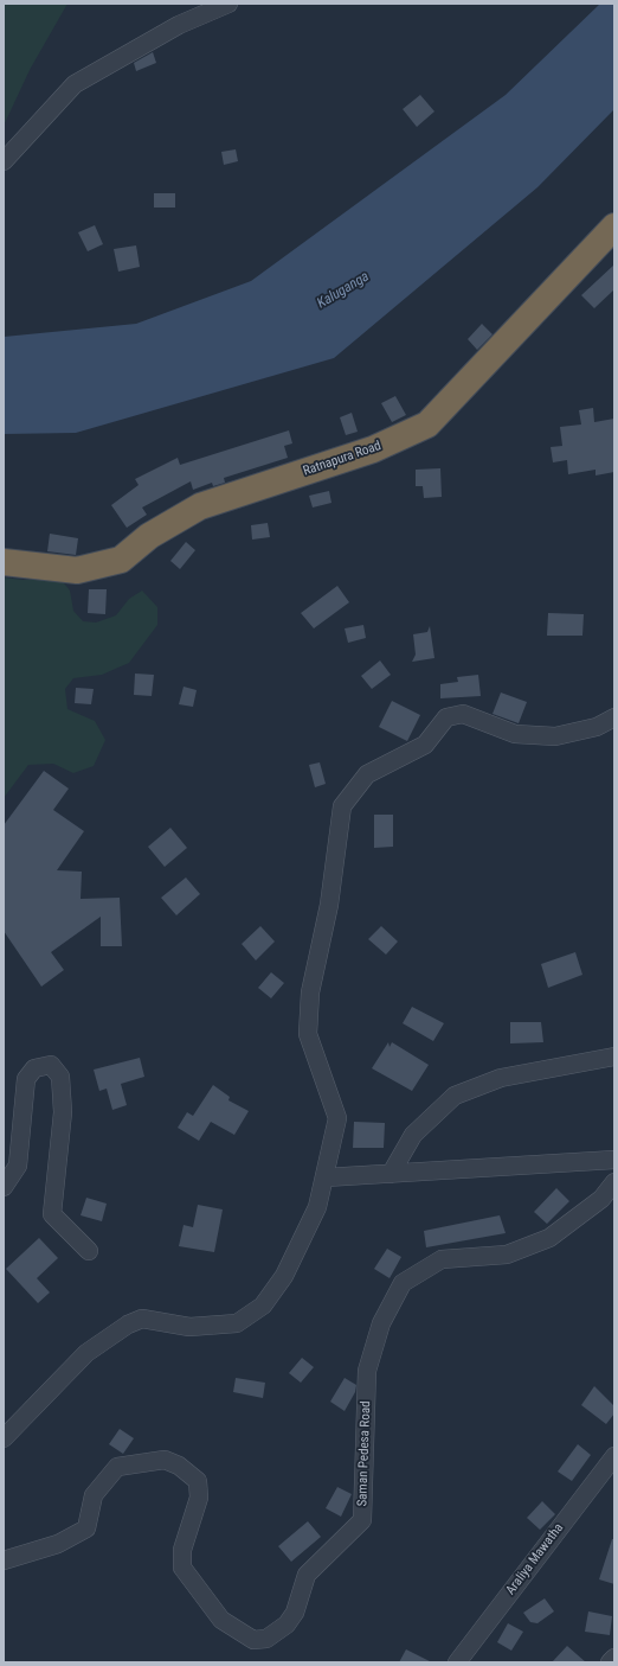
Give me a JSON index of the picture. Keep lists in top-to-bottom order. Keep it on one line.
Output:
{"streets":{"highway":["Ratnapura Road"],"street":["Saman Pedesa Road","Araliya Mawatha"]},"water":["Kaluganga"]}
